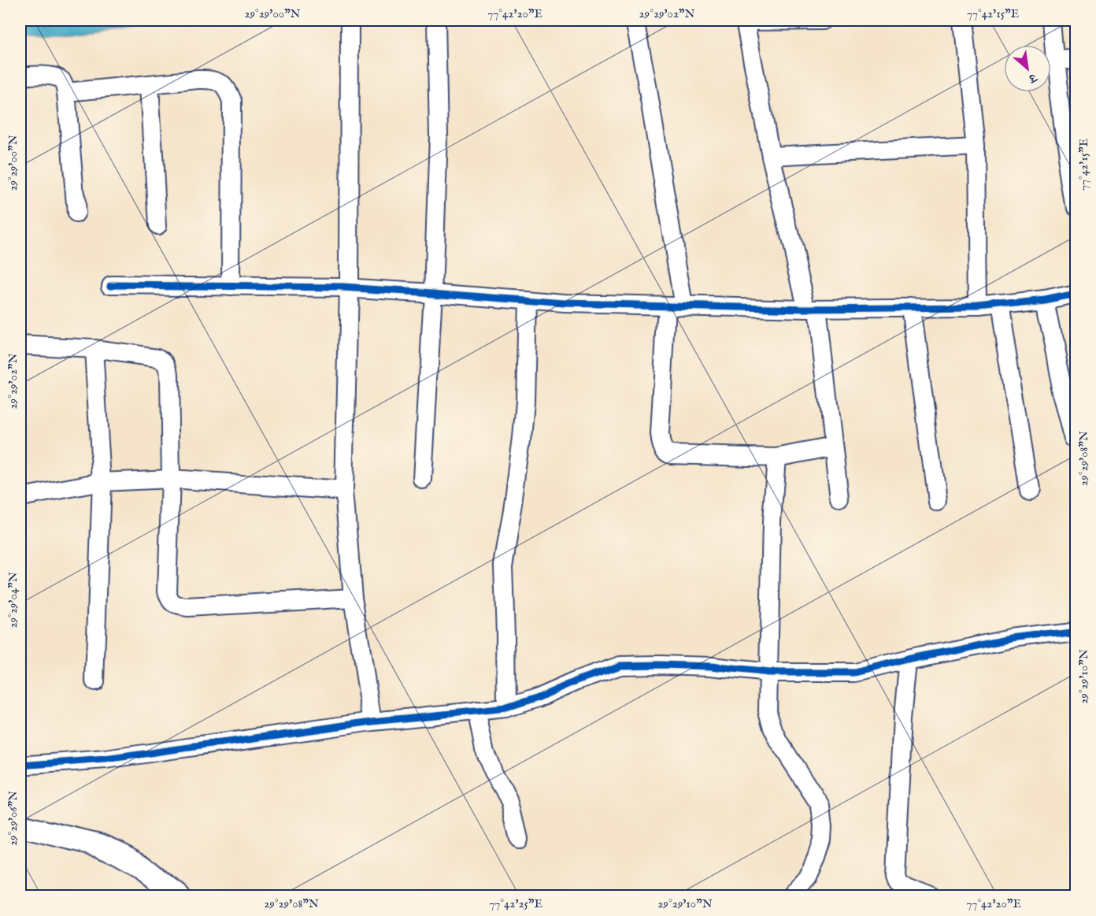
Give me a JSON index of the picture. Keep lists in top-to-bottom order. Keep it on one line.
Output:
{"north":"bottom right","coordinates":["29°29'00\"N","77°42'20\"E","29°29'02\"N","77°42'15\"E","29°29'08\"N","29°29'04\"N","29°29'10\"N","29°29'06\"N","77°42'25\"E"]}
